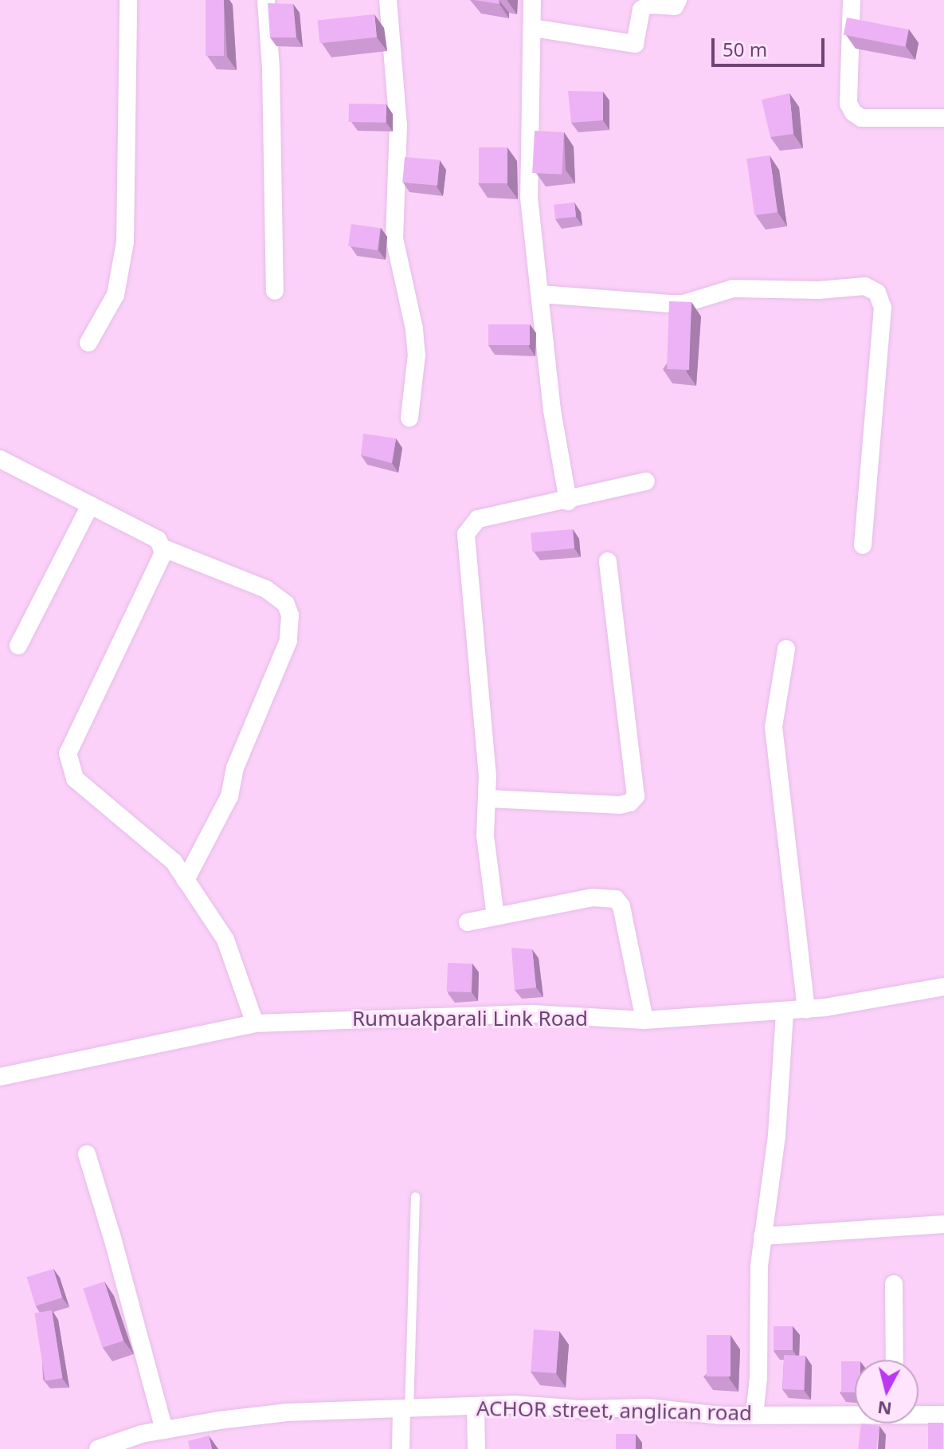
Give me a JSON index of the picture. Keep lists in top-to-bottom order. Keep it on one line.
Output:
{"streets":{"street":["Rumuakparali Link Road","ACHOR street, anglican road"]},"scale_bar":"50 m","north":"bottom"}
